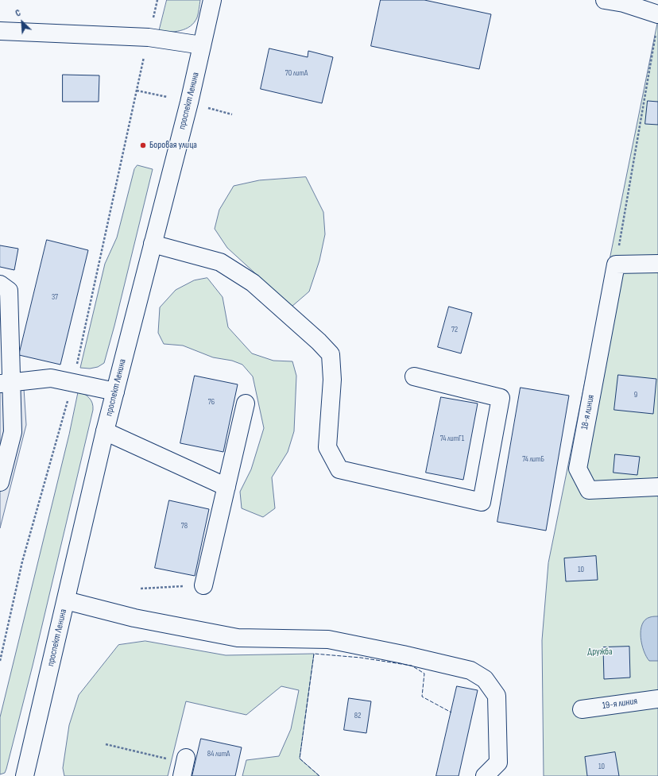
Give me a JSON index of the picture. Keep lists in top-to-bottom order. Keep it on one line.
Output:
{"streets":{"main road":["проспект Ленина","18-я линия","19-я линия"]},"parks":["Дружба"],"places":["Боровая улица"],"house_numbers":["70 литА","37","72","9","76","74 литГ1","74 литБ","78","10","82","84 литА","10"],"north":"top left"}
